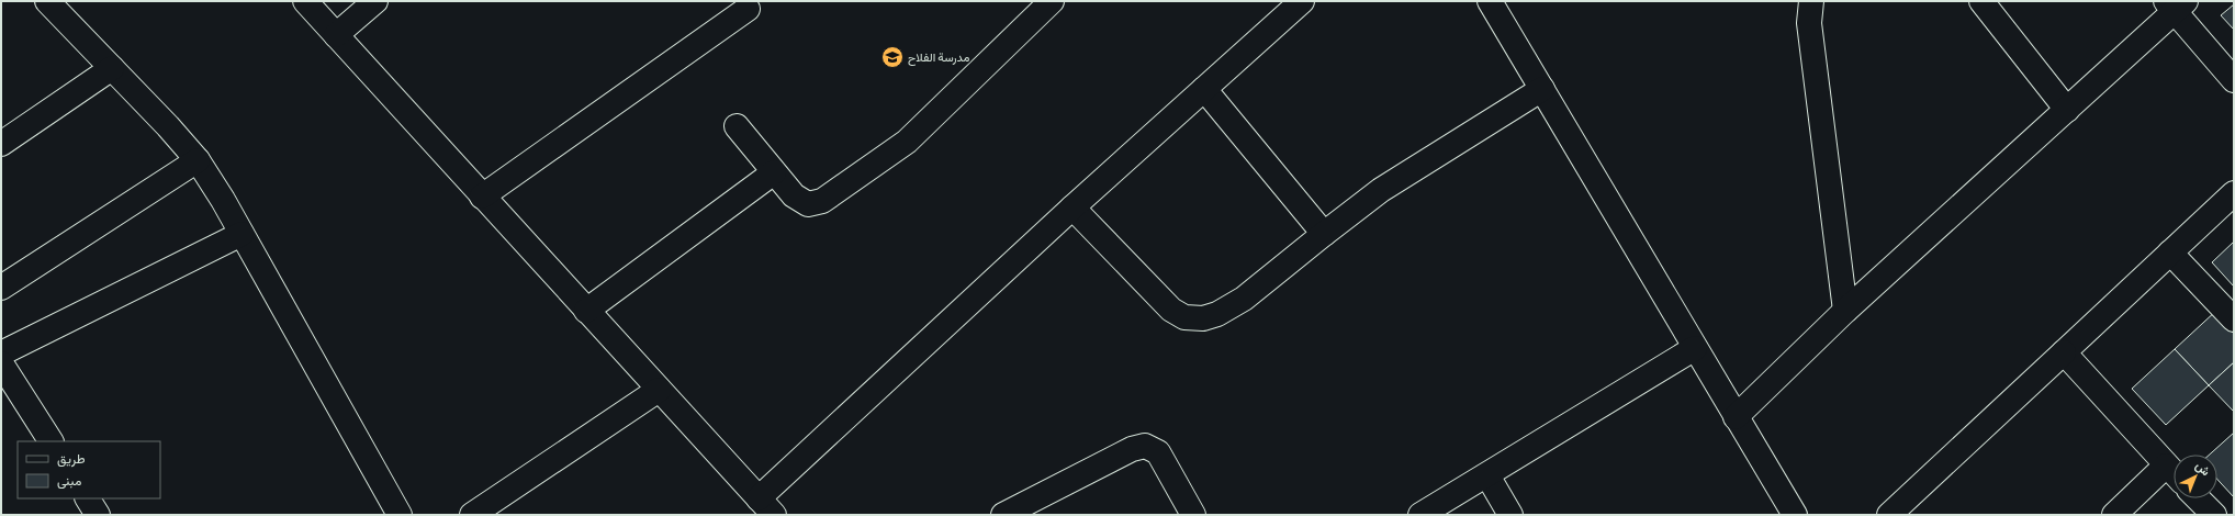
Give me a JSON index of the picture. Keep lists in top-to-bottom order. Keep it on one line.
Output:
{"places":{"school or university":["مدرسة الفلاح"]},"legend":["طريق","مبنى"],"north":"top right"}
